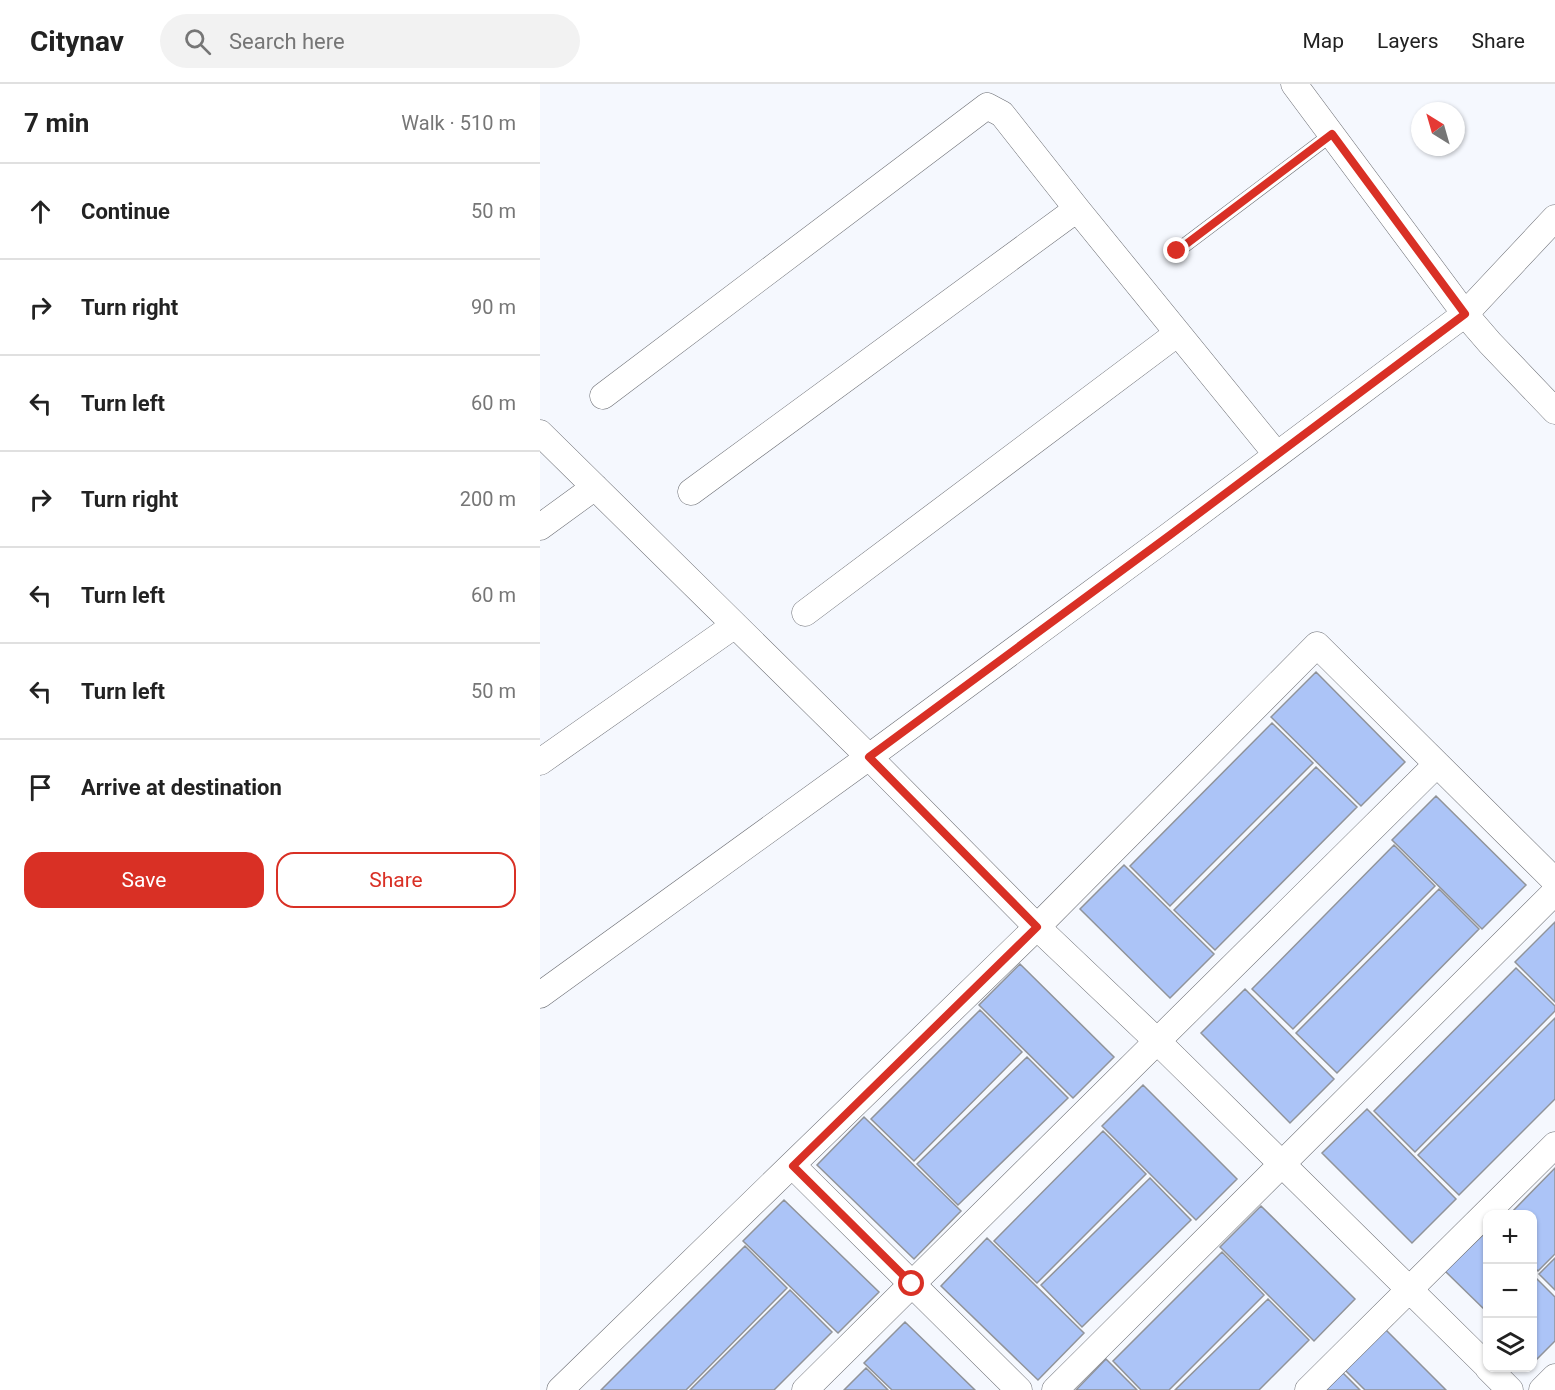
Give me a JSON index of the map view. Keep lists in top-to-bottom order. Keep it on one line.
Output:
{"north":"top left","page":{"header":"Citynav","search":"Search here","nav":["Map","Layers","Share"],"heading":["7 min","Walk · 510 m"],"list":[["Continue","50 m"],["Turn right","90 m"],["Turn left","60 m"],["Turn right","200 m"],["Turn left","60 m"],["Turn left","50 m"],"Arrive at destination"],"buttons":["Save","Share"],"map_buttons":["+","−"]}}
